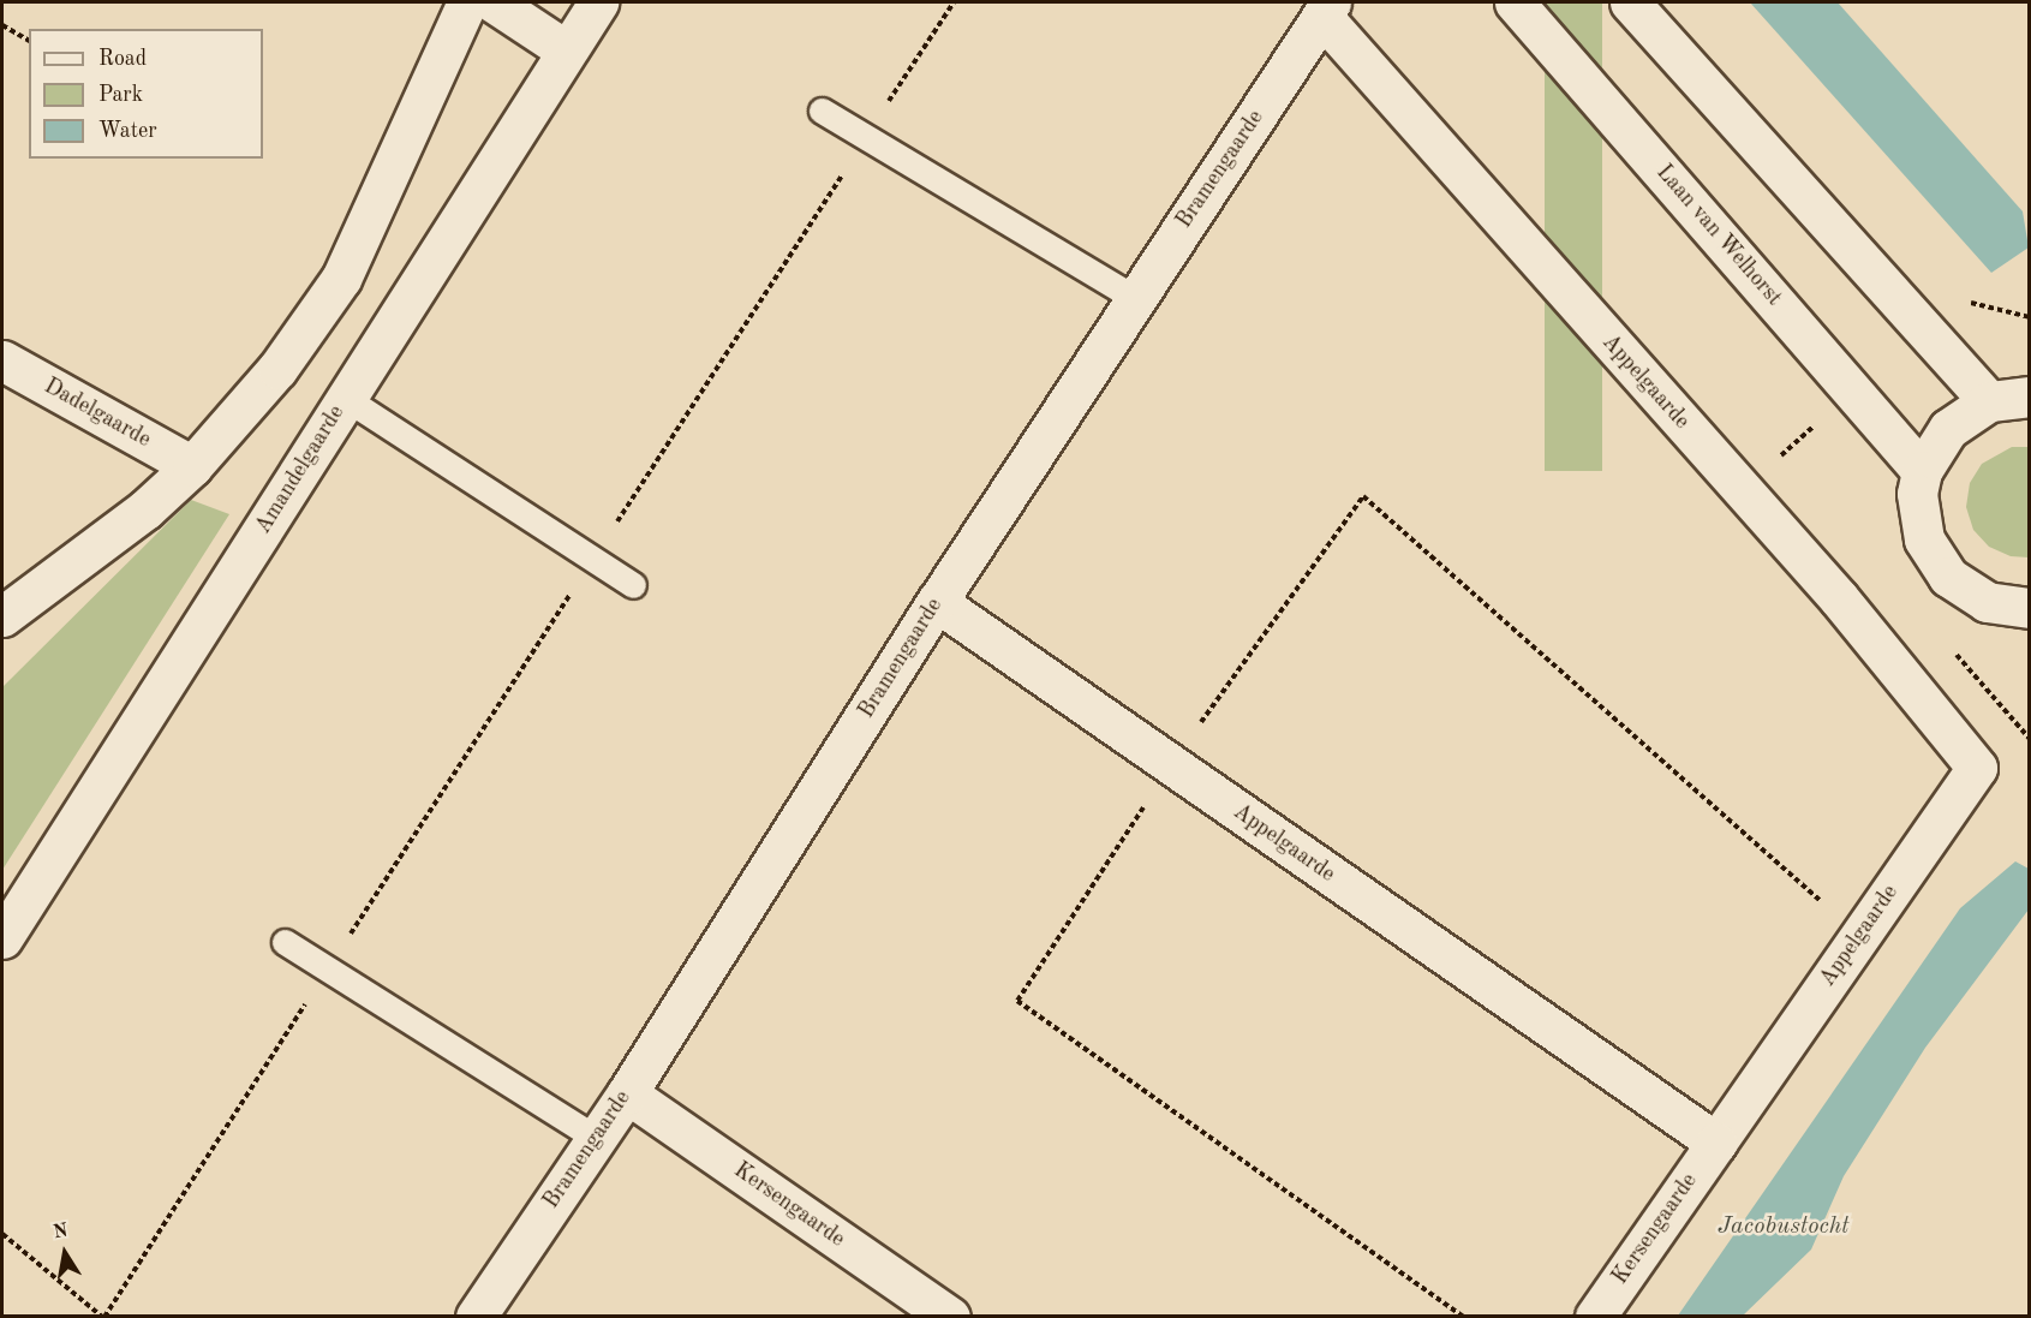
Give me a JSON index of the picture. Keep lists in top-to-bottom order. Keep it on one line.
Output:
{"streets":{"street":["Bramengaarde","Laan van Welhorst","Appelgaarde","Dadelgaarde","Amandelgaarde","Kersengaarde"]},"crossings":[["Bramengaarde","Appelgaarde"],["Bramengaarde","Kersengaarde"],["Appelgaarde","Kersengaarde"]],"water":["Jacobustocht"],"legend":["Road","Park","Water"],"north":"top"}
